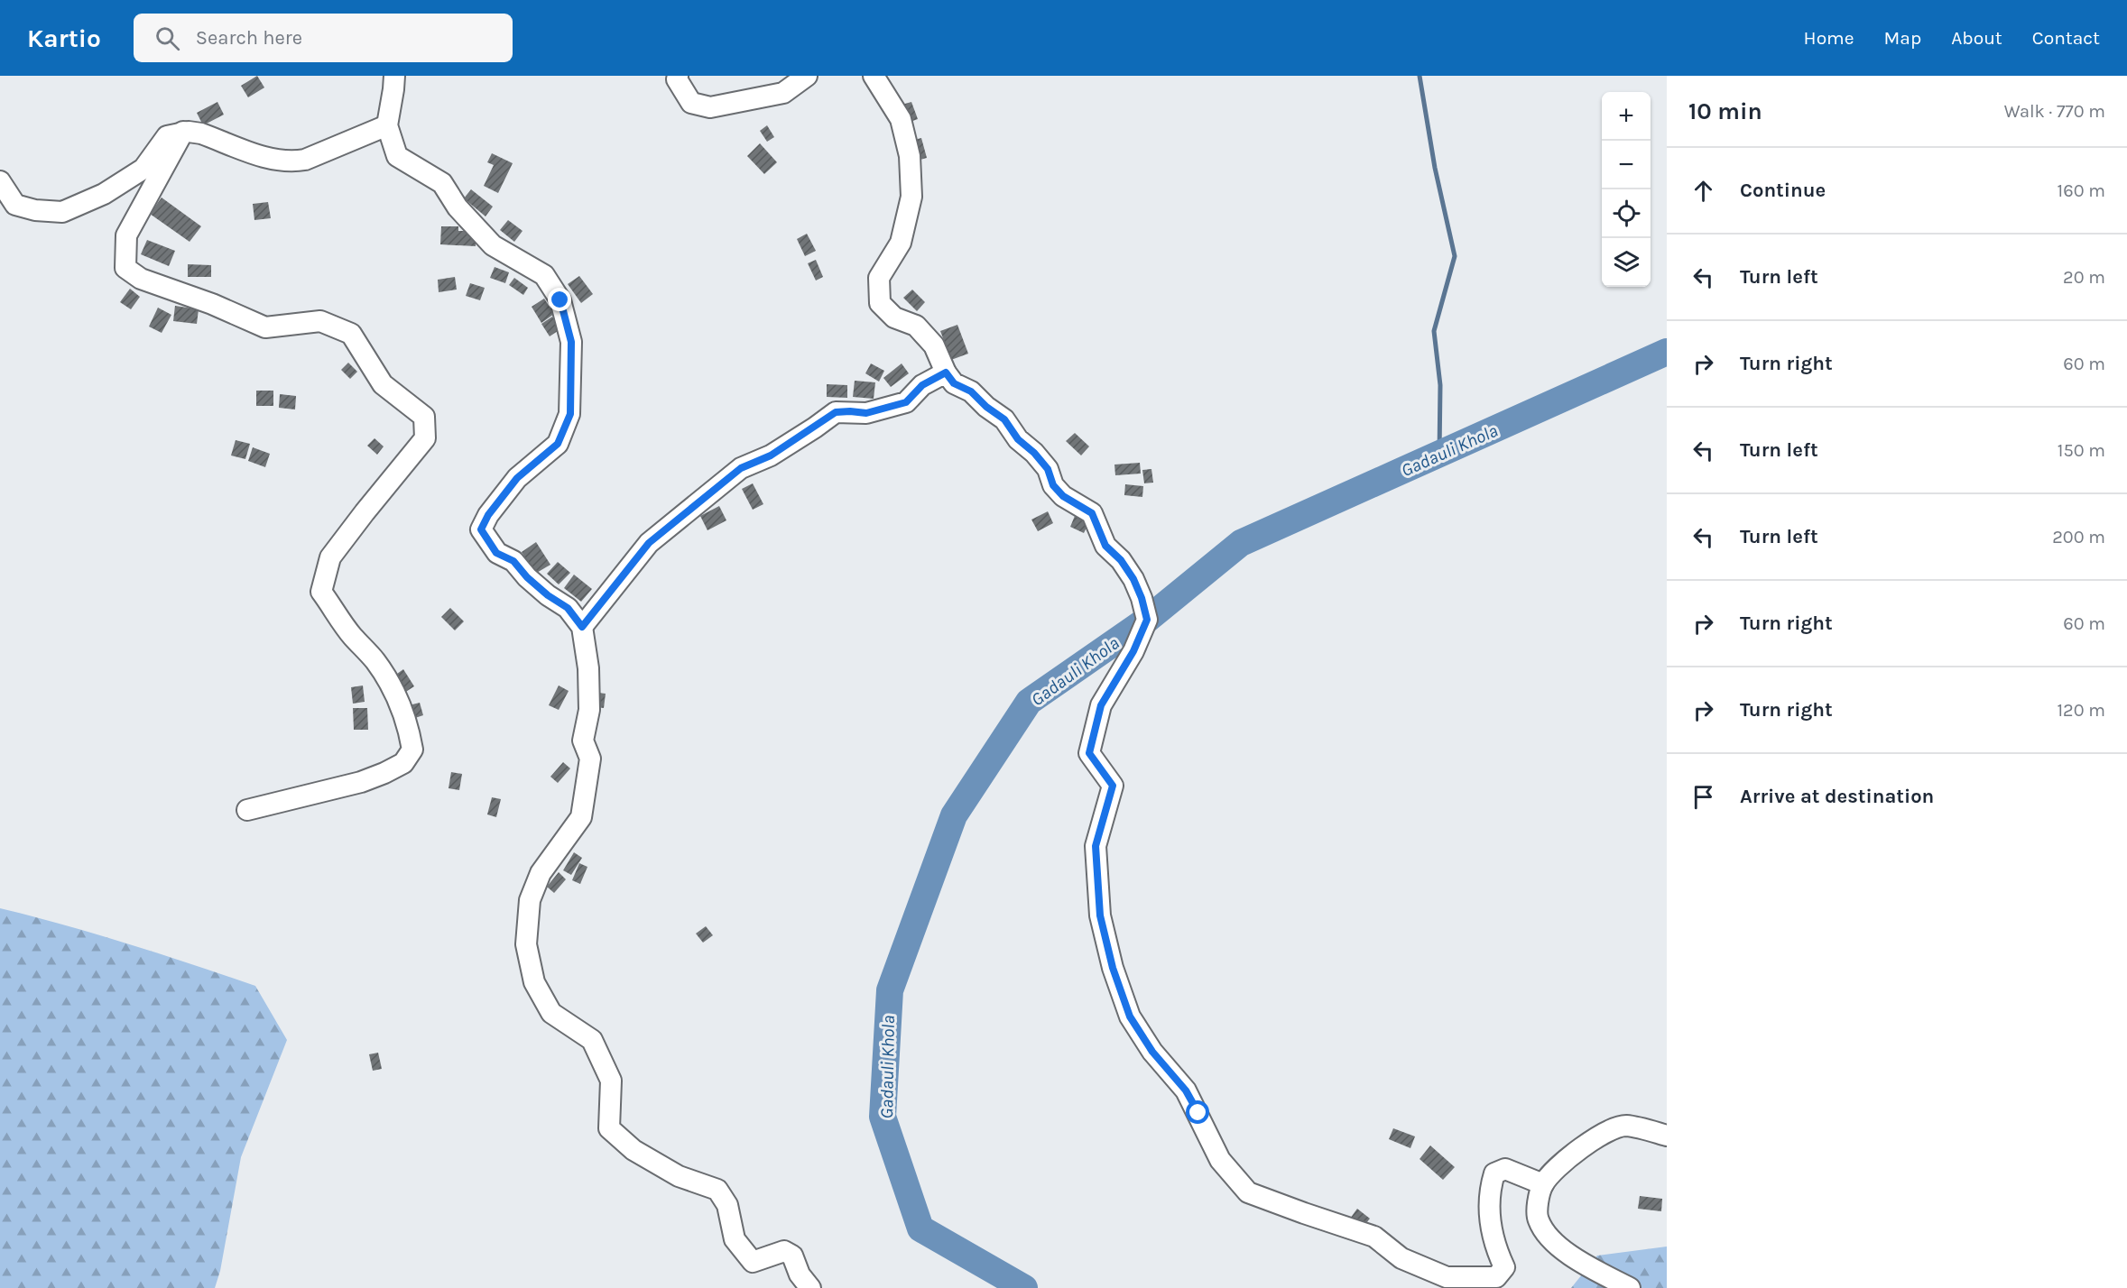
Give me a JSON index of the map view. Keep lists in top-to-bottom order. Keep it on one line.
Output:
{"water":["Gadauli Khola"],"page":{"header":"Kartio","search":"Search here","nav":["Home","Map","About","Contact"],"heading":["10 min","Walk · 770 m"],"map_buttons":["+","−"],"list":[["Continue","160 m"],["Turn left","20 m"],["Turn right","60 m"],["Turn left","150 m"],["Turn left","200 m"],["Turn right","60 m"],["Turn right","120 m"],"Arrive at destination"]}}
